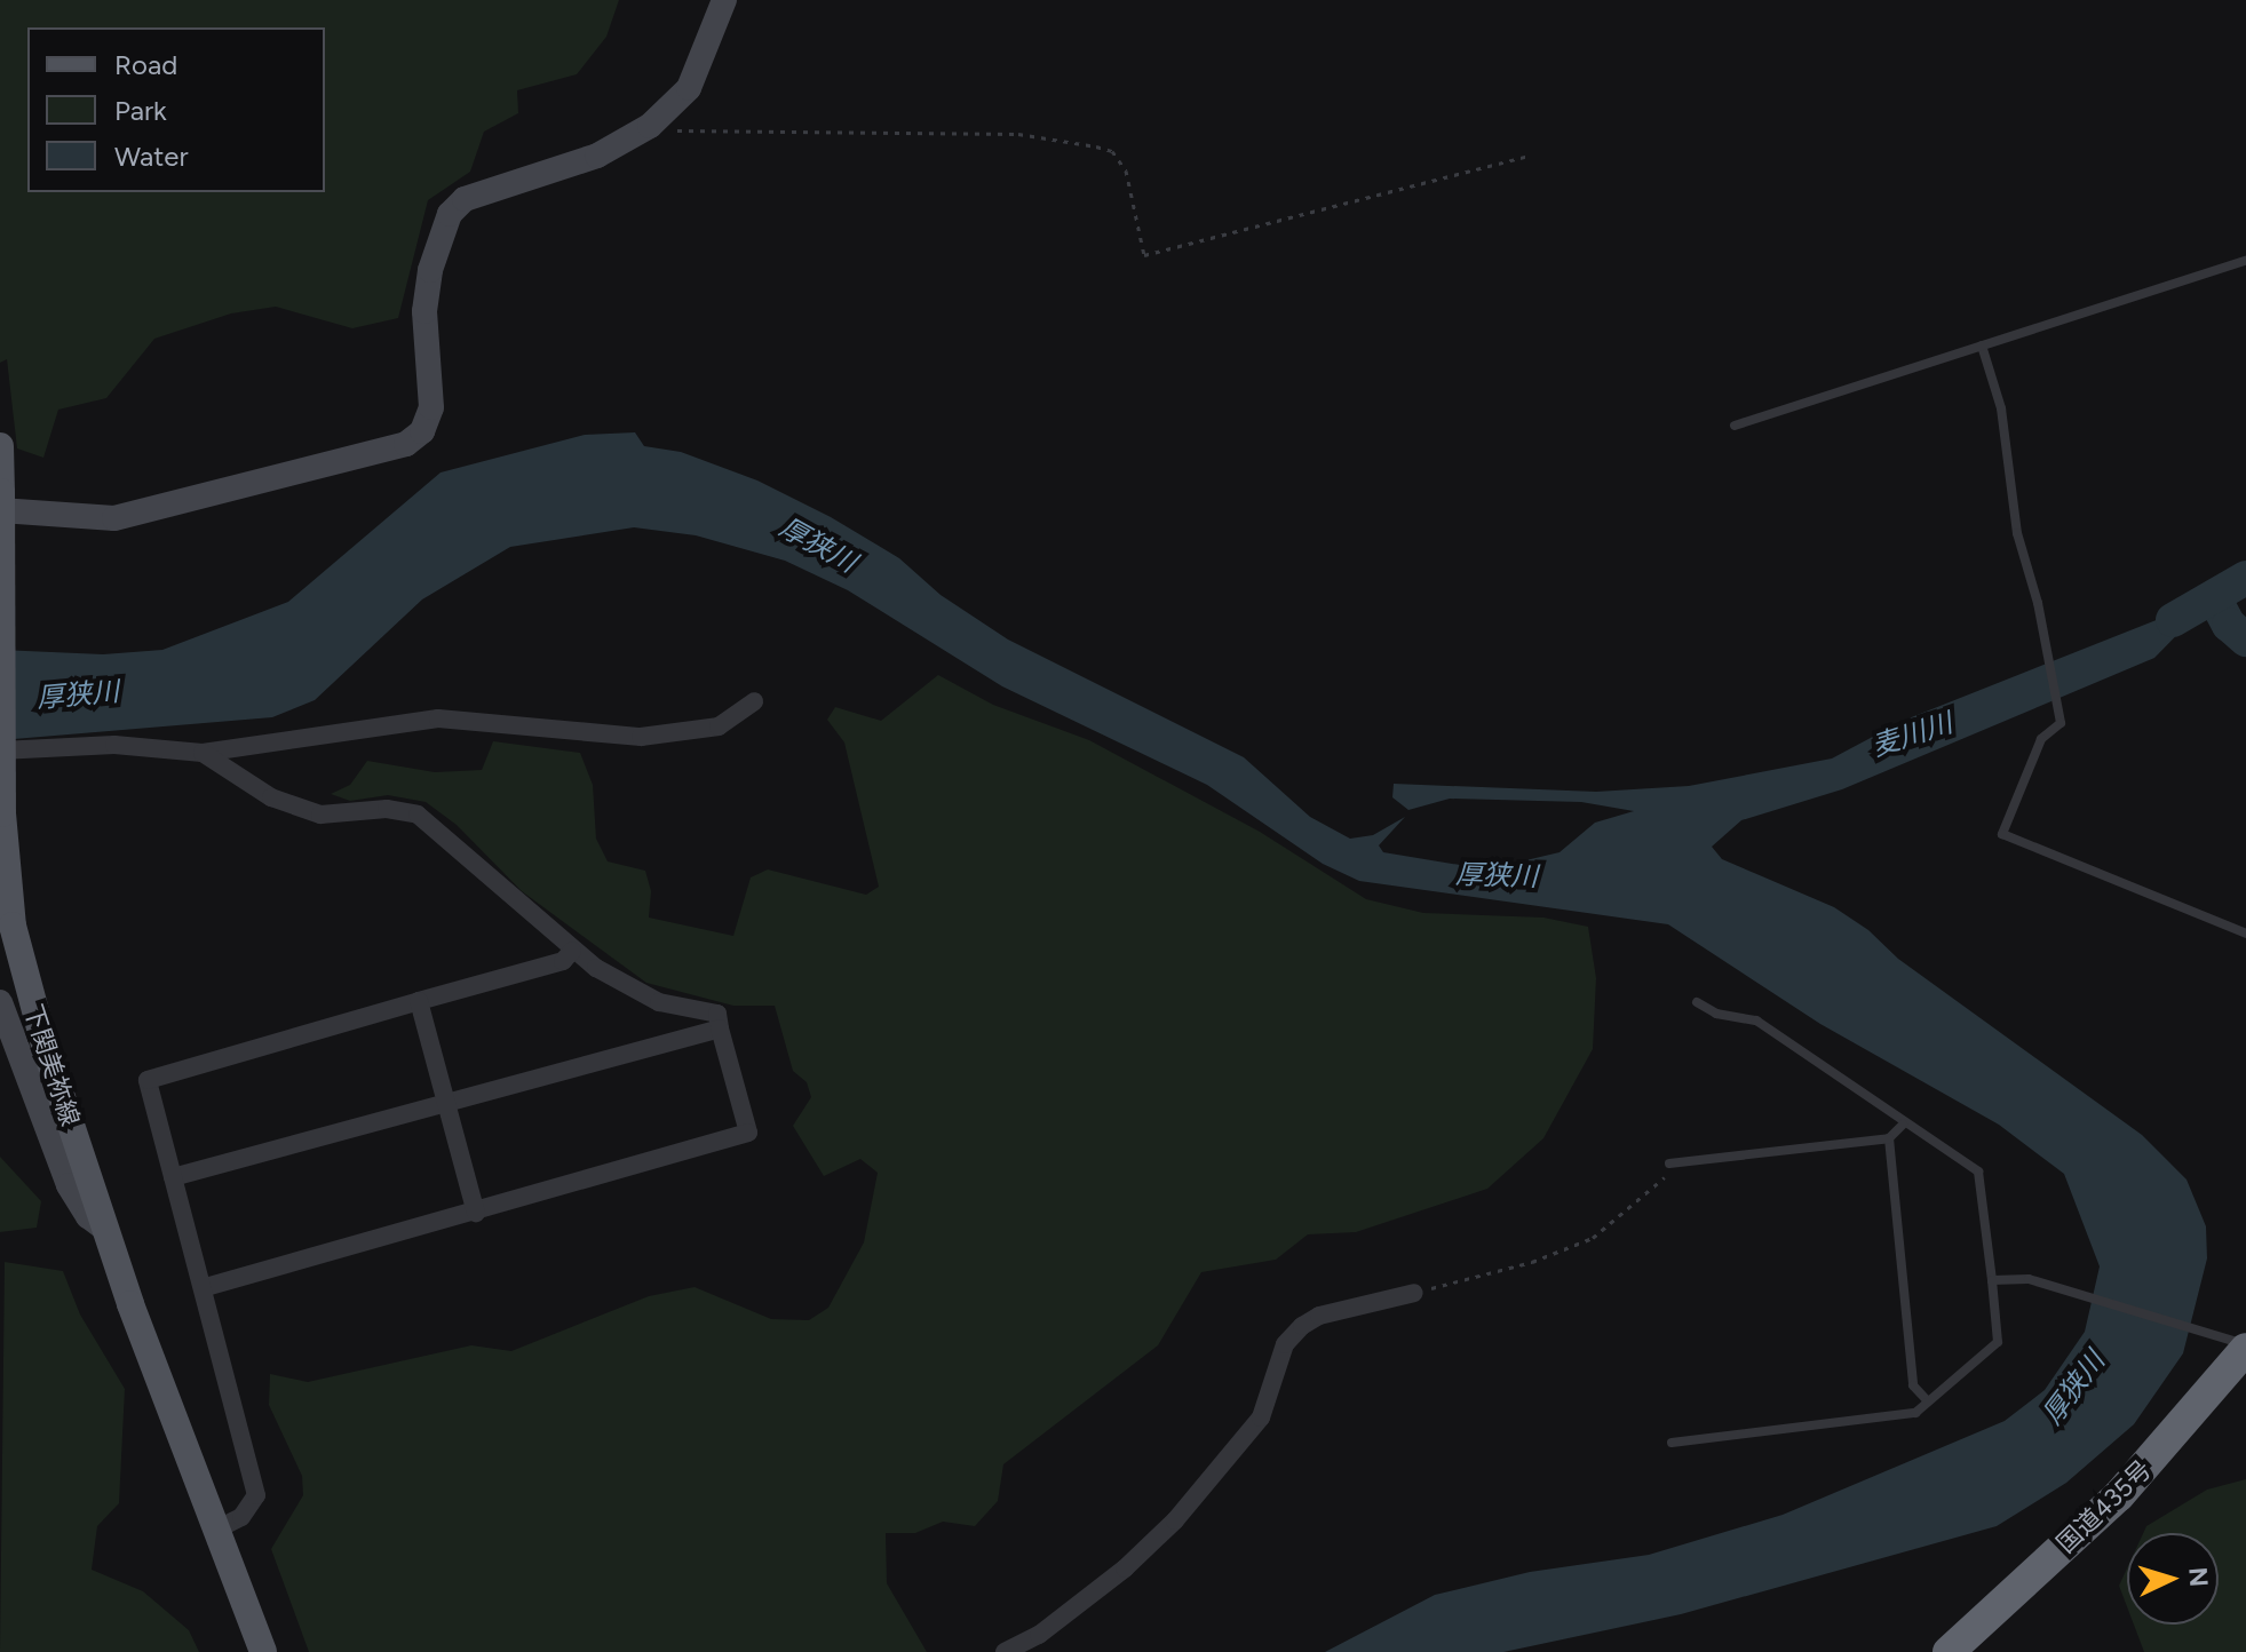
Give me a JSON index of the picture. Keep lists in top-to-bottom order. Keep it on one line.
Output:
{"streets":{"highway":["国道435号"],"main road":["下関美祢線"]},"water":["厚狭川","麦川川"],"legend":["Road","Park","Water"],"north":"right"}
